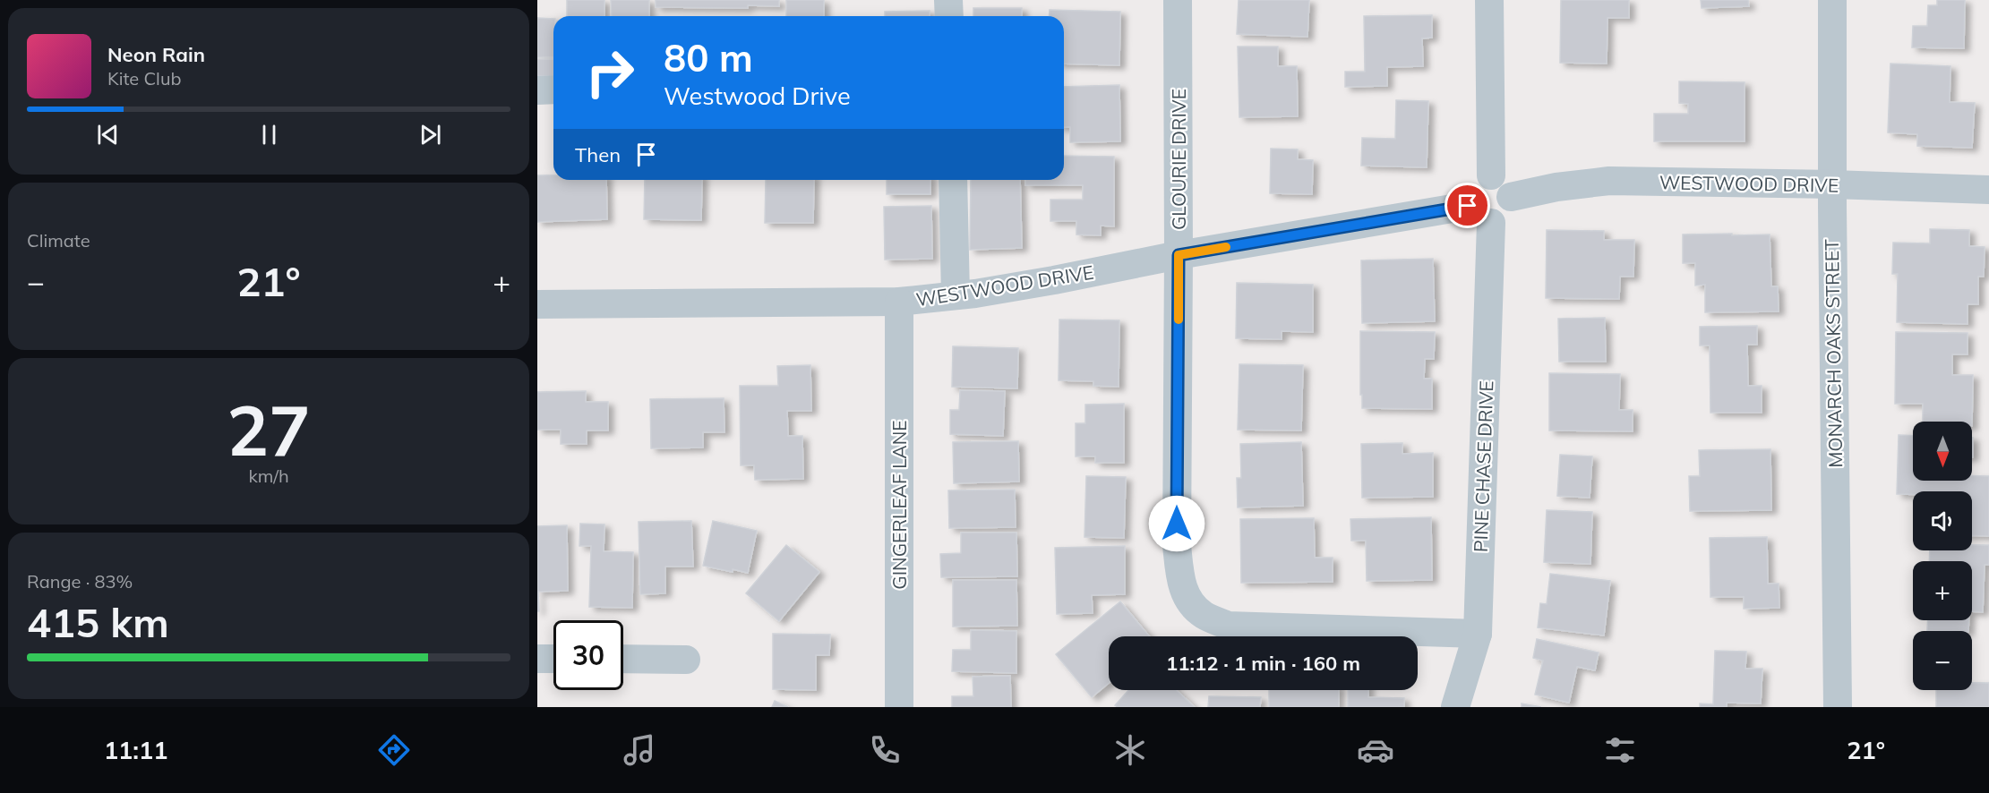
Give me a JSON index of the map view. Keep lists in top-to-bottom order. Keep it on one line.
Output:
{"streets":{"street":["GLOURIE DRIVE","WESTWOOD DRIVE","MONARCH OAKS STREET","PINE CHASE DRIVE","GINGERLEAF LANE"]},"crossings":[["GLOURIE DRIVE","WESTWOOD DRIVE"],["GLOURIE DRIVE","PINE CHASE DRIVE"],["WESTWOOD DRIVE","MONARCH OAKS STREET"],["WESTWOOD DRIVE","PINE CHASE DRIVE"],["WESTWOOD DRIVE","GINGERLEAF LANE"]],"north":"bottom","page":{"turn":["80 m","Westwood Drive"],"song":["Neon Rain","Kite Club"],"then":"Then","tile":["Climate",["27","km/h"],["Range · 83%","415 km"]],"heat":["−","21°","+"],"map_buttons":["+","−"],"limit":"30","trip":"11:12 · 1 min · 160 m","tabs":["11:11","21°"]}}
